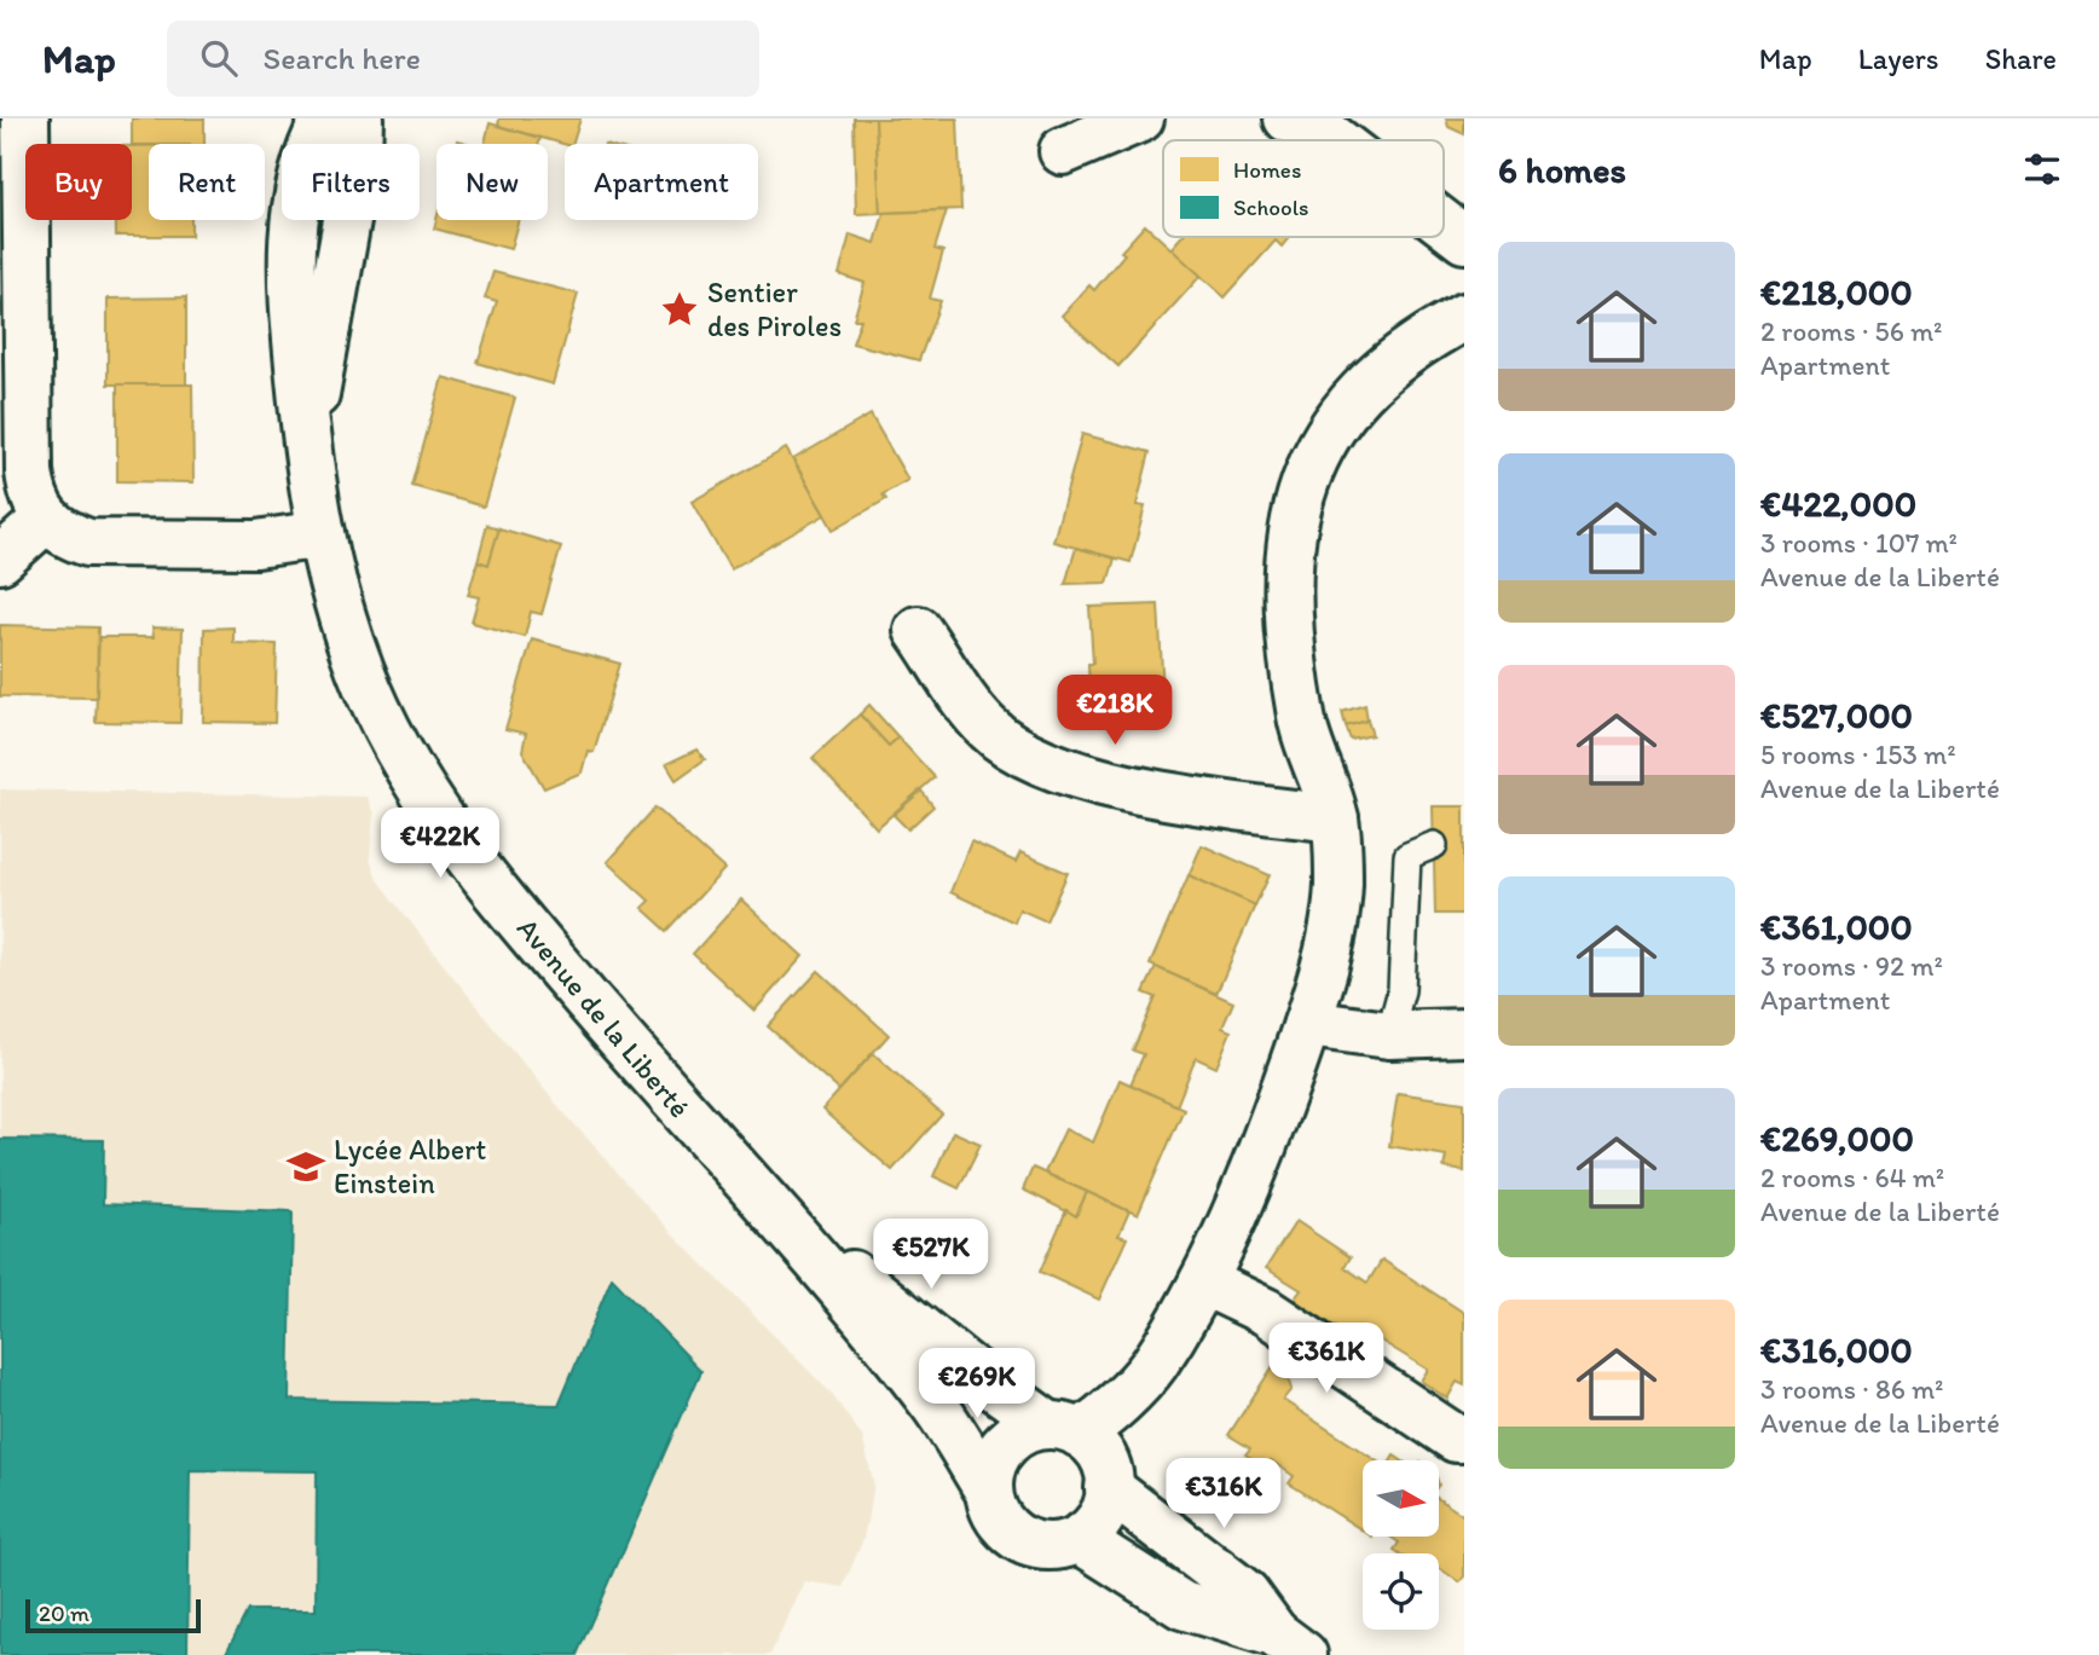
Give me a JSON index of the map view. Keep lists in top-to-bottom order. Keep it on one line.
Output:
{"streets":{"street":["Avenue de la Liberté"]},"places":{"place":["Sentier des Piroles"],"school or university":["Lycée Albert Einstein"]},"legend":["Homes","Schools"],"scale_bar":"20 m","north":"right","page":{"header":"Map","search":"Search here","nav":["Map","Layers","Share"],"heading":"6 homes","chip":["Buy","Rent","Filters","New","Apartment"],"list":[{"name":"€218,000","note":"2 rooms · 56 m² · Apartment"},{"name":"€422,000","note":"3 rooms · 107 m² · Avenue de la Liberté"},{"name":"€527,000","note":"5 rooms · 153 m² · Avenue de la Liberté"},{"name":"€361,000","note":"3 rooms · 92 m² · Apartment"},{"name":"€269,000","note":"2 rooms · 64 m² · Avenue de la Liberté"},{"name":"€316,000","note":"3 rooms · 86 m² · Avenue de la Liberté"}],"price":["€218K","€422K","€527K","€361K","€269K","€316K"],"scale":"20 m"}}
